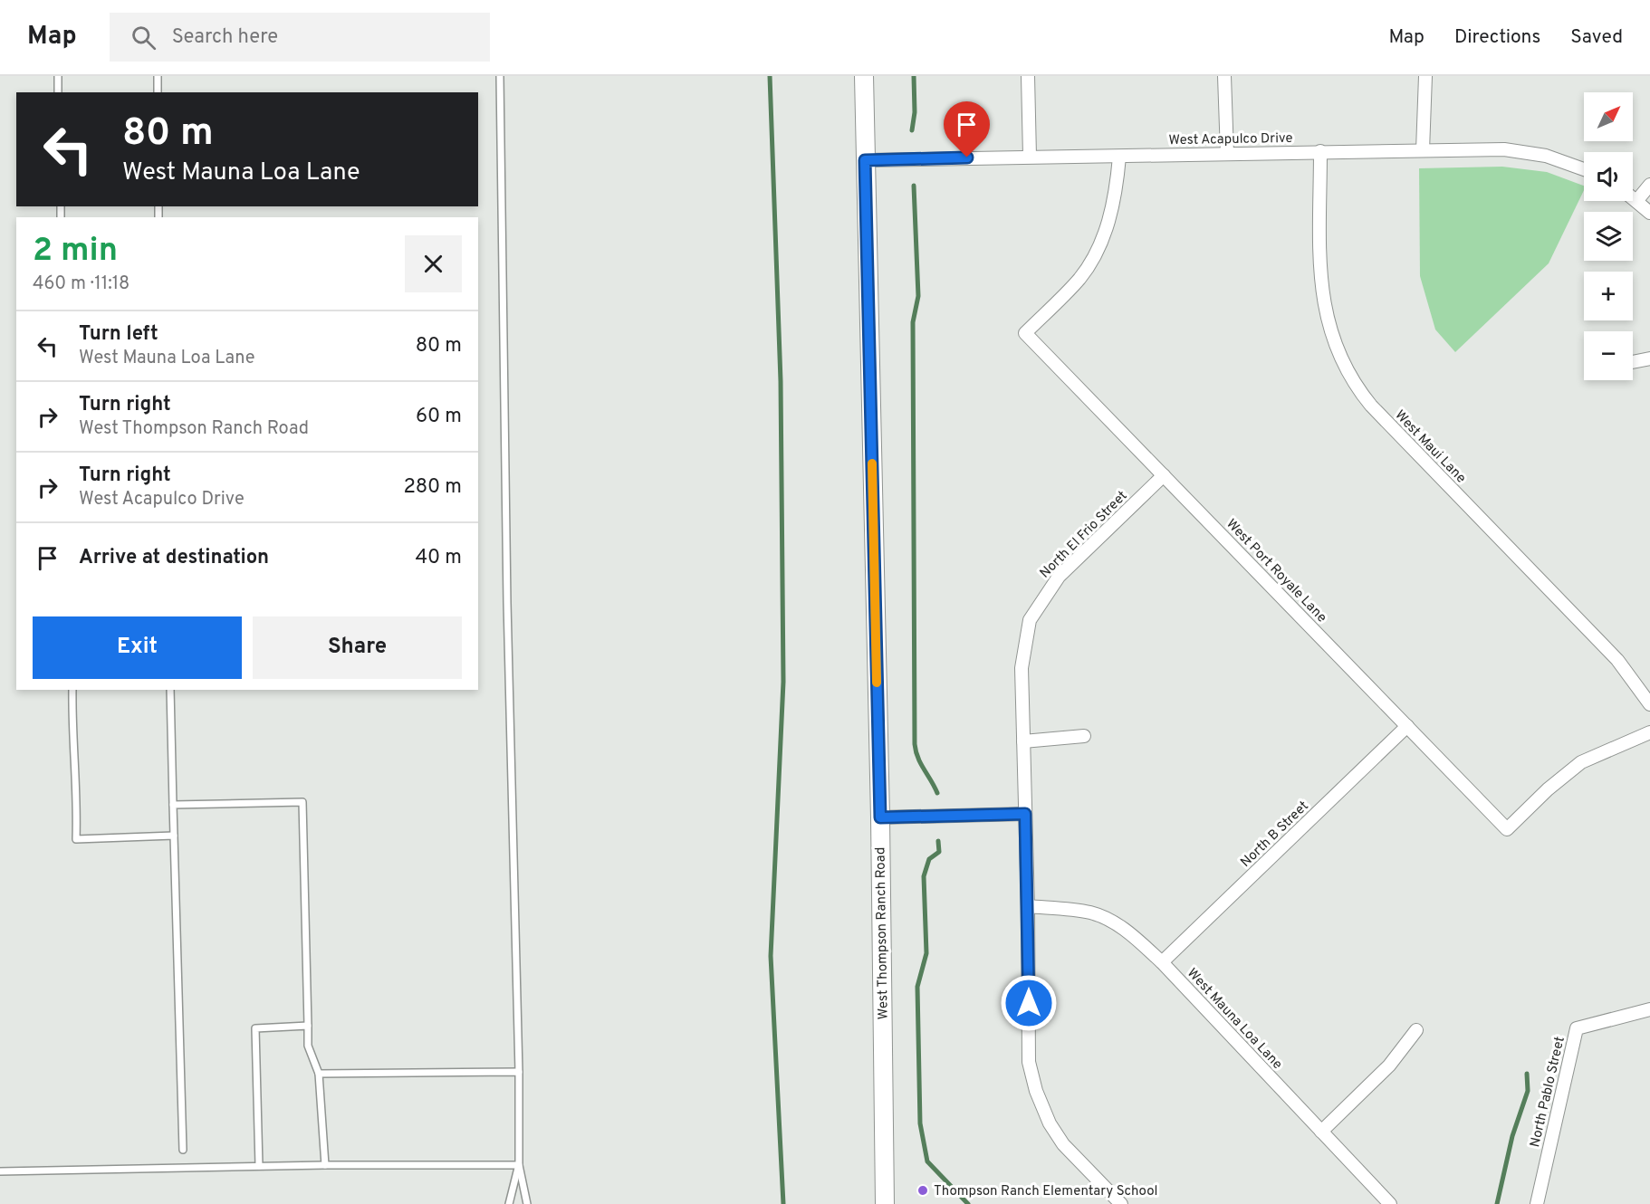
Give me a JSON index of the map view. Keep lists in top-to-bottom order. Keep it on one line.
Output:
{"streets":{"main road":["West Thompson Ranch Road"],"street":["West Acapulco Drive","West Maui Lane","North El Frio Street","West Port Royale Lane","North B Street","West Mauna Loa Lane","North Pablo Street"]},"crossings":[["West Acapulco Drive","West Maui Lane"],["West Acapulco Drive","West Port Royale Lane"],["West Acapulco Drive","West Thompson Ranch Road"],["North El Frio Street","West Port Royale Lane"],["North El Frio Street","West Mauna Loa Lane"],["West Port Royale Lane","North B Street"],["North B Street","West Mauna Loa Lane"]],"places":["Thompson Ranch Elementary School"],"north":"top right","page":{"header":"Map","search":"Search here","nav":["Map","Directions","Saved"],"map_buttons":["+","−"],"turn":["80 m","West Mauna Loa Lane"],"heading":["2 min","460 m · 11:18"],"list":[{"name":"Turn left","note":"West Mauna Loa Lane","value":"80 m"},{"name":"Turn right","note":"West Thompson Ranch Road","value":"60 m"},{"name":"Turn right","note":"West Acapulco Drive","value":"280 m"},{"name":"Arrive at destination","value":"40 m"}],"buttons":["Exit","Share"]}}
